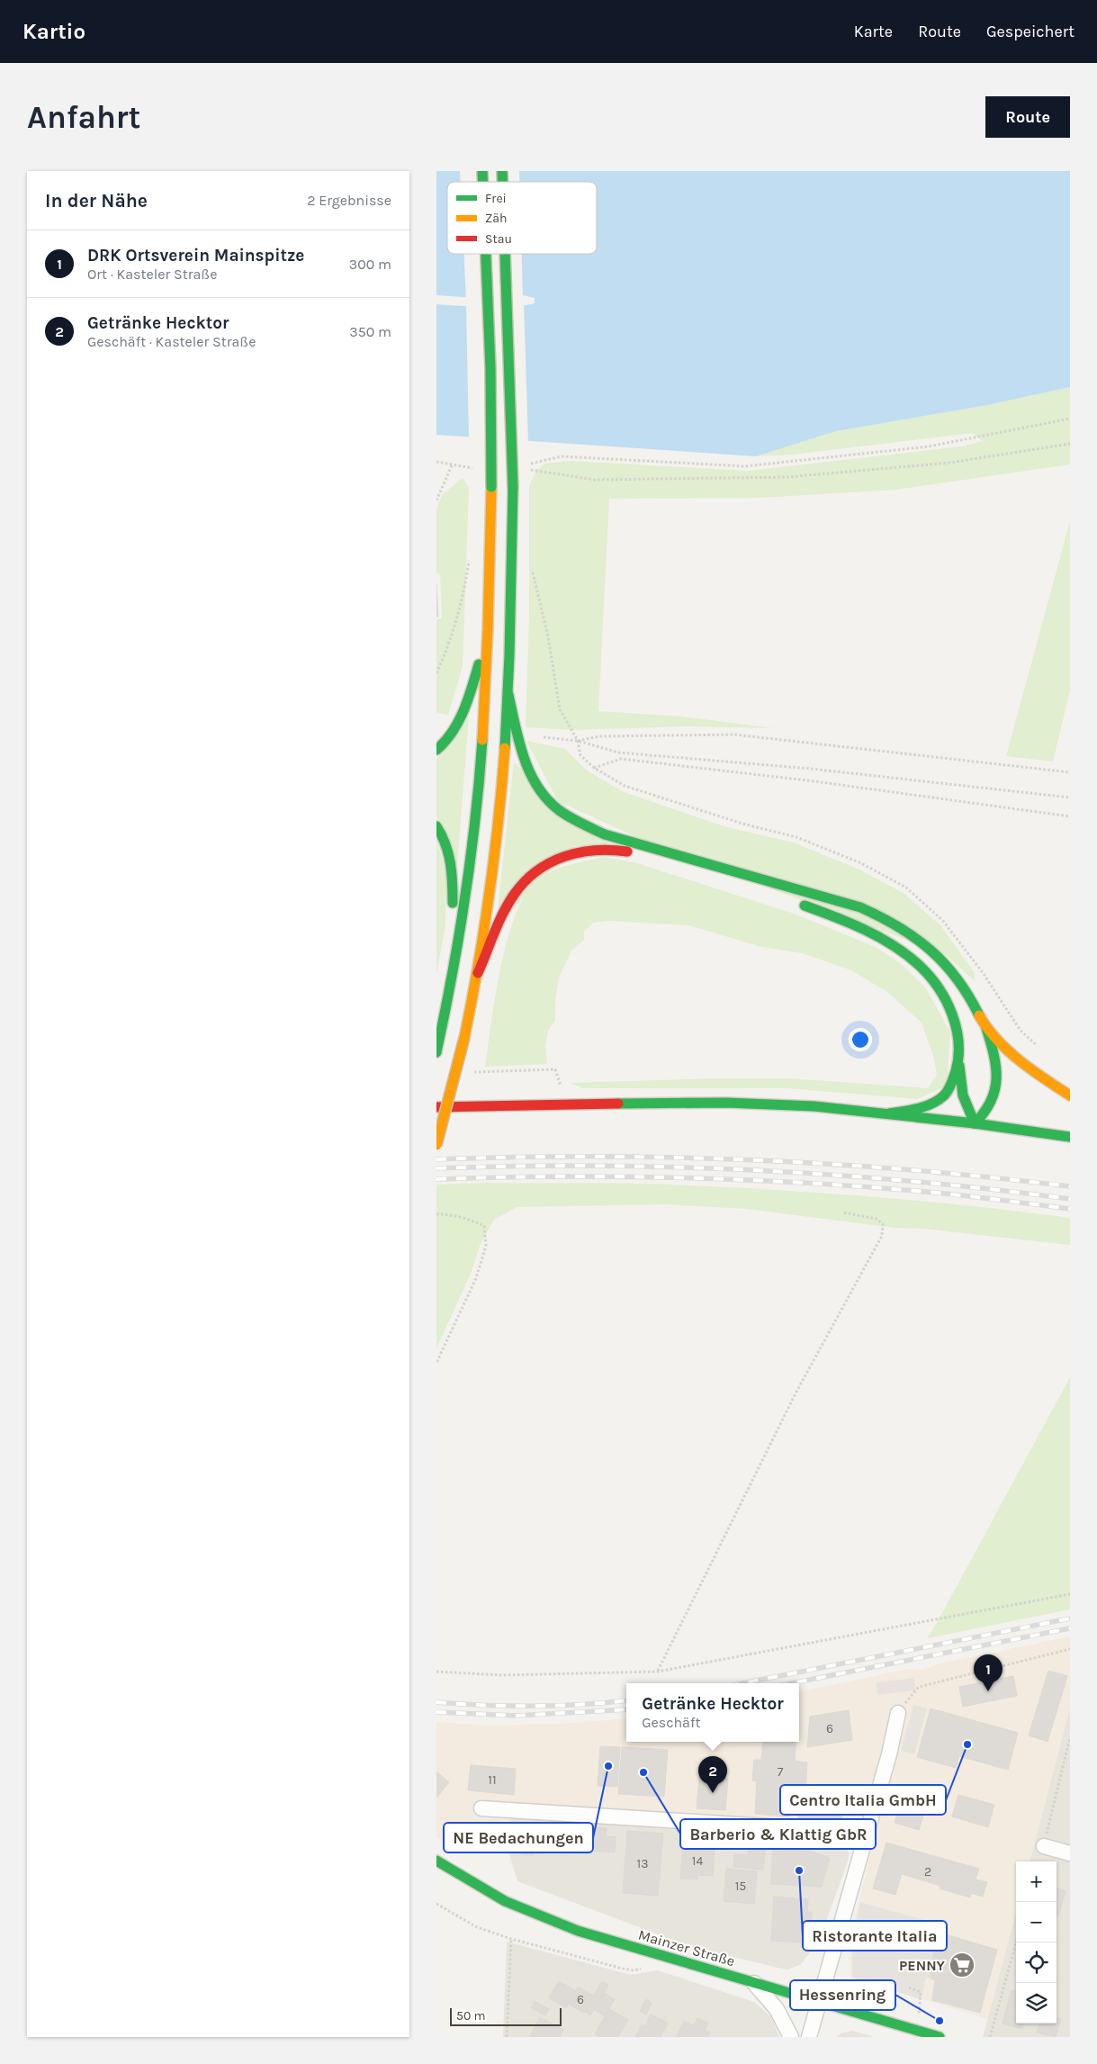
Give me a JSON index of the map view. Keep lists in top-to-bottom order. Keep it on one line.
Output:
{"streets":{"main road":["Mainzer Straße"]},"places":{"other":["Centro Italia GmbH","NE Bedachungen","Barberio & Klattig GbR","Ristorante Italia","Hessenring"],"supermarket":["PENNY"]},"house_numbers":["6","7","11","14","13","2","15","6"],"legend":["Frei","Zäh","Stau"],"scale_bar":"50 m","page":{"header":"Kartio","nav":["Karte","Route","Gespeichert"],"buttons":"Route","title":"Anfahrt","heading":["In der Nähe","2 Ergebnisse"],"list":[{"mark":"1","name":"DRK Ortsverein Mainspitze","note":"Ort · Kasteler Straße","value":"300 m"},{"mark":"2","name":"Getränke Hecktor","note":"Geschäft · Kasteler Straße","value":"350 m"}],"pins":["1","2"],"popup":["Getränke Hecktor","Geschäft"],"map_buttons":["+","−"],"scale":"50 m"}}
